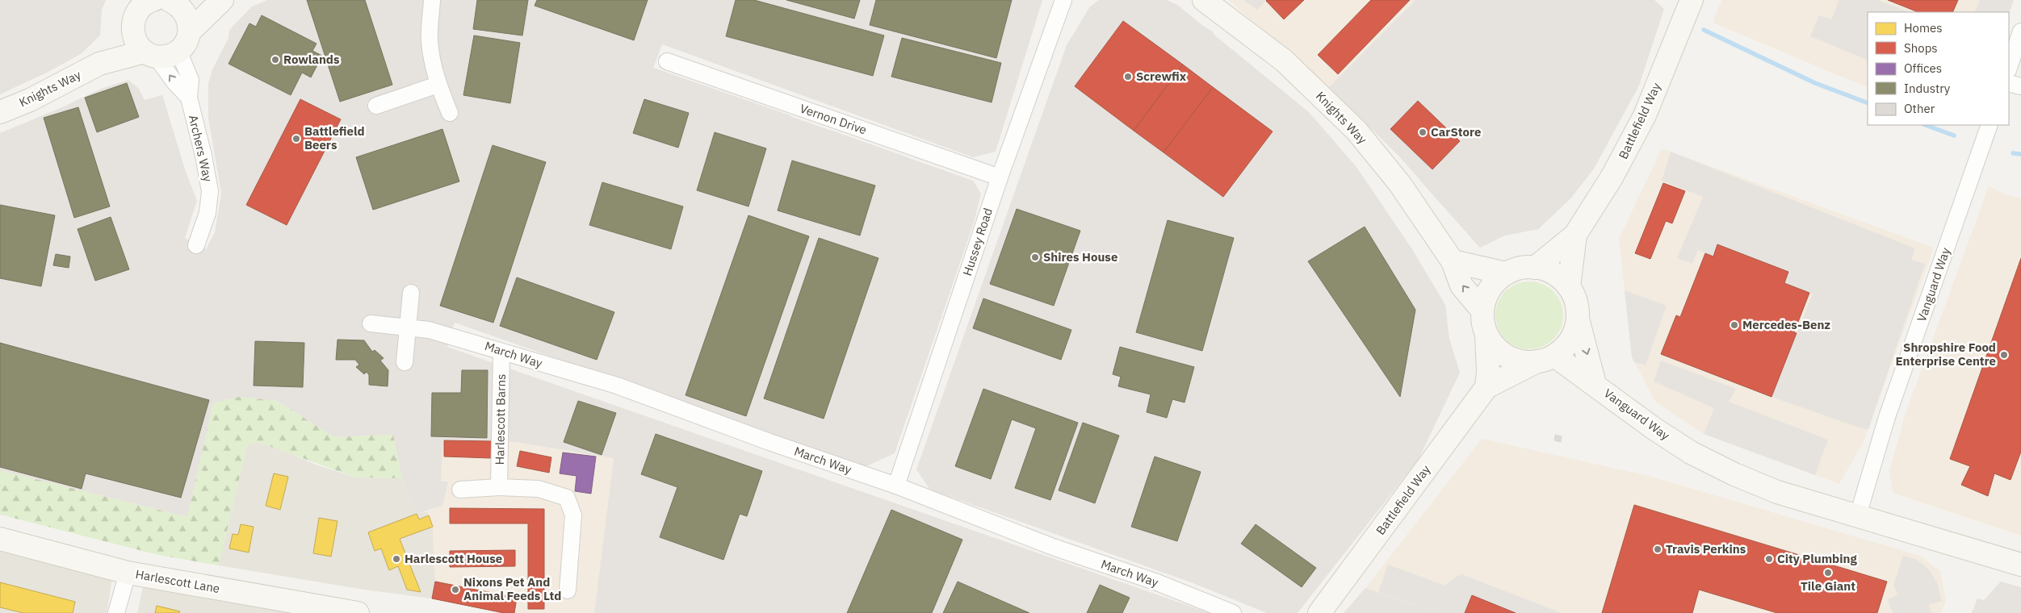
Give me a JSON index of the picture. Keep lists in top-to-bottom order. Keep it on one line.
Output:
{"streets":{"street":["Knights Way","Vernon Drive","Battlefield Way","Archers Way","Hussey Road","Vanguard Way","March Way","Harlescott Barns","Harlescott Lane"]},"crossings":[["Knights Way","Battlefield Way"],["Knights Way","Archers Way"],["Knights Way","Vanguard Way"],["Vernon Drive","Hussey Road"],["Battlefield Way","Vanguard Way"],["Hussey Road","March Way"],["March Way","Harlescott Barns"]],"places":["Rowlands","Screwfix","CarStore","Battlefield Beers","Shires House","Mercedes-Benz","Shropshire Food Enterprise Centre","Travis Perkins","Harlescott House","City Plumbing","Tile Giant","Nixons Pet And Animal Feeds Ltd"],"legend":["Homes","Shops","Offices","Industry","Other"]}
